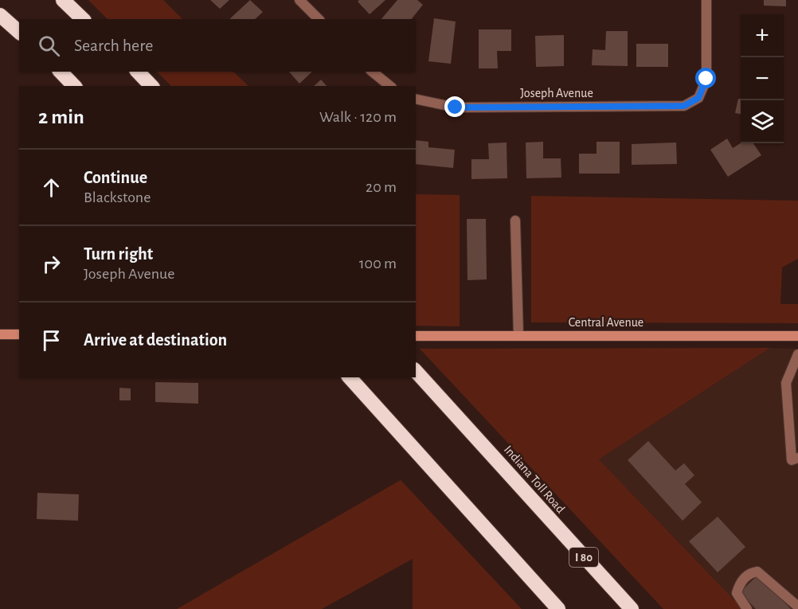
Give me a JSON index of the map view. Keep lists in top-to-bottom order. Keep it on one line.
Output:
{"streets":{"highway":["Indiana Toll Road","I 80"],"street":["Joseph Avenue","Central Avenue"]},"page":{"map_buttons":["+","−"],"search":"Search here","heading":["2 min","Walk · 120 m"],"list":[["Continue","Blackstone","20 m"],["Turn right","Joseph Avenue","100 m"],"Arrive at destination"]}}
